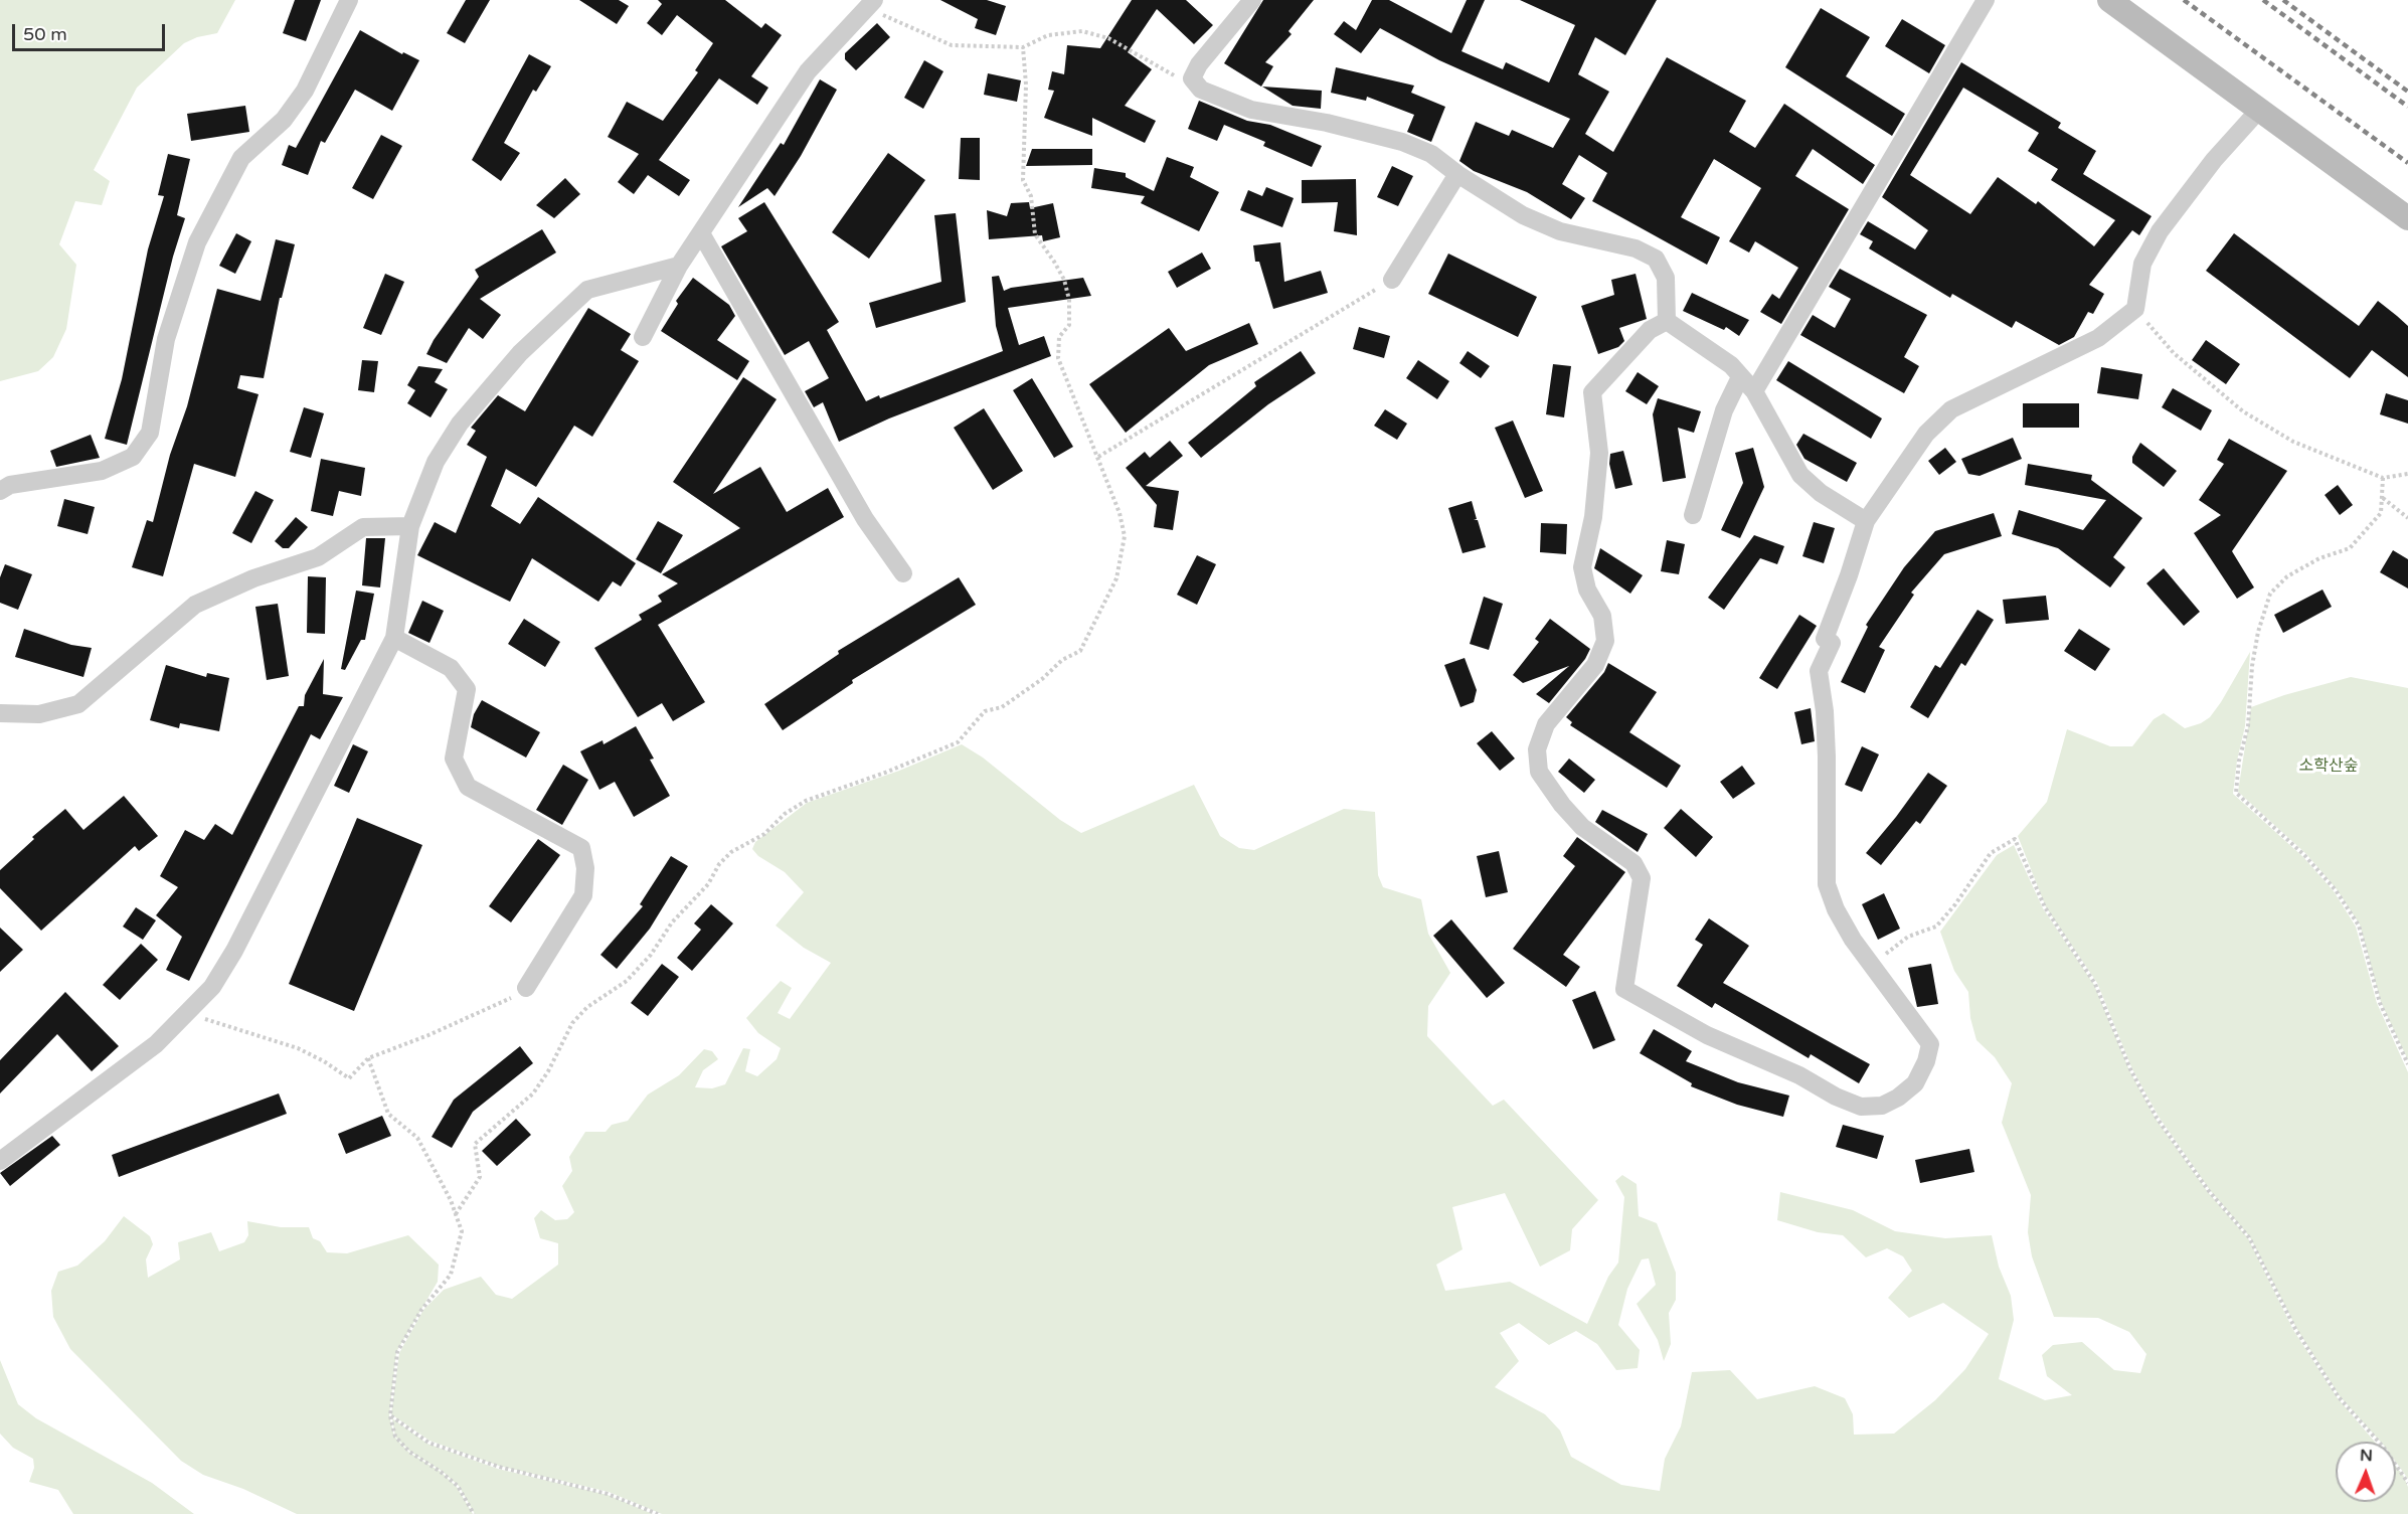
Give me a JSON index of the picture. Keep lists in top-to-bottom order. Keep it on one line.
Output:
{"parks":["소학산숲"],"scale_bar":"50 m","north":"top"}
